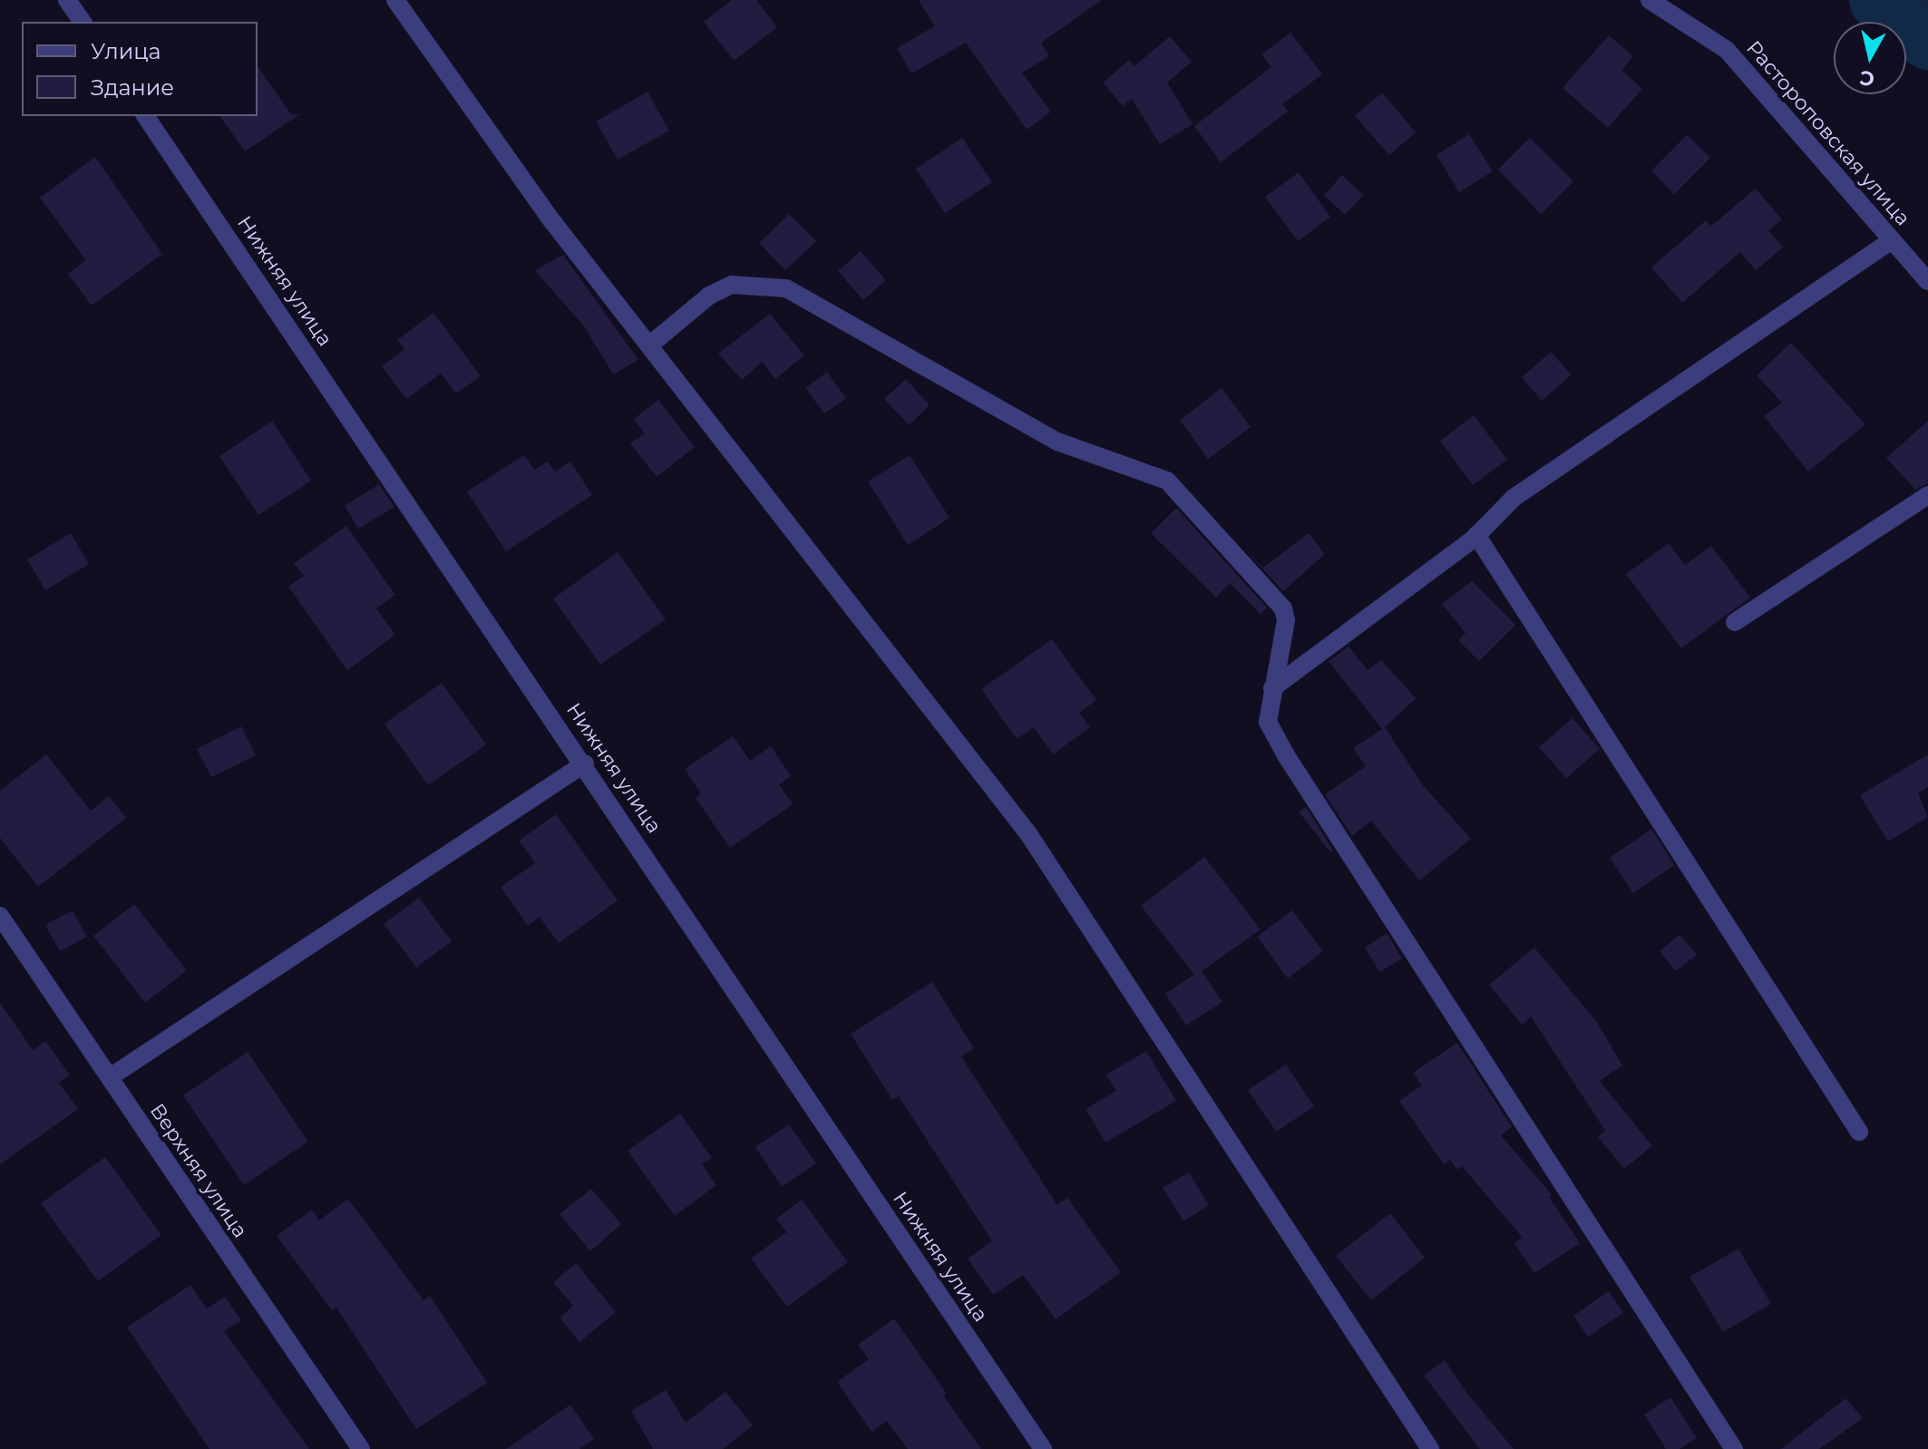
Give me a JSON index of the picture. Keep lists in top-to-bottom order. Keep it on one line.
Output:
{"streets":{"street":["Растороповская улица","Нижняя улица","Верхняя улица"]},"legend":["Улица","Здание"],"north":"bottom"}
